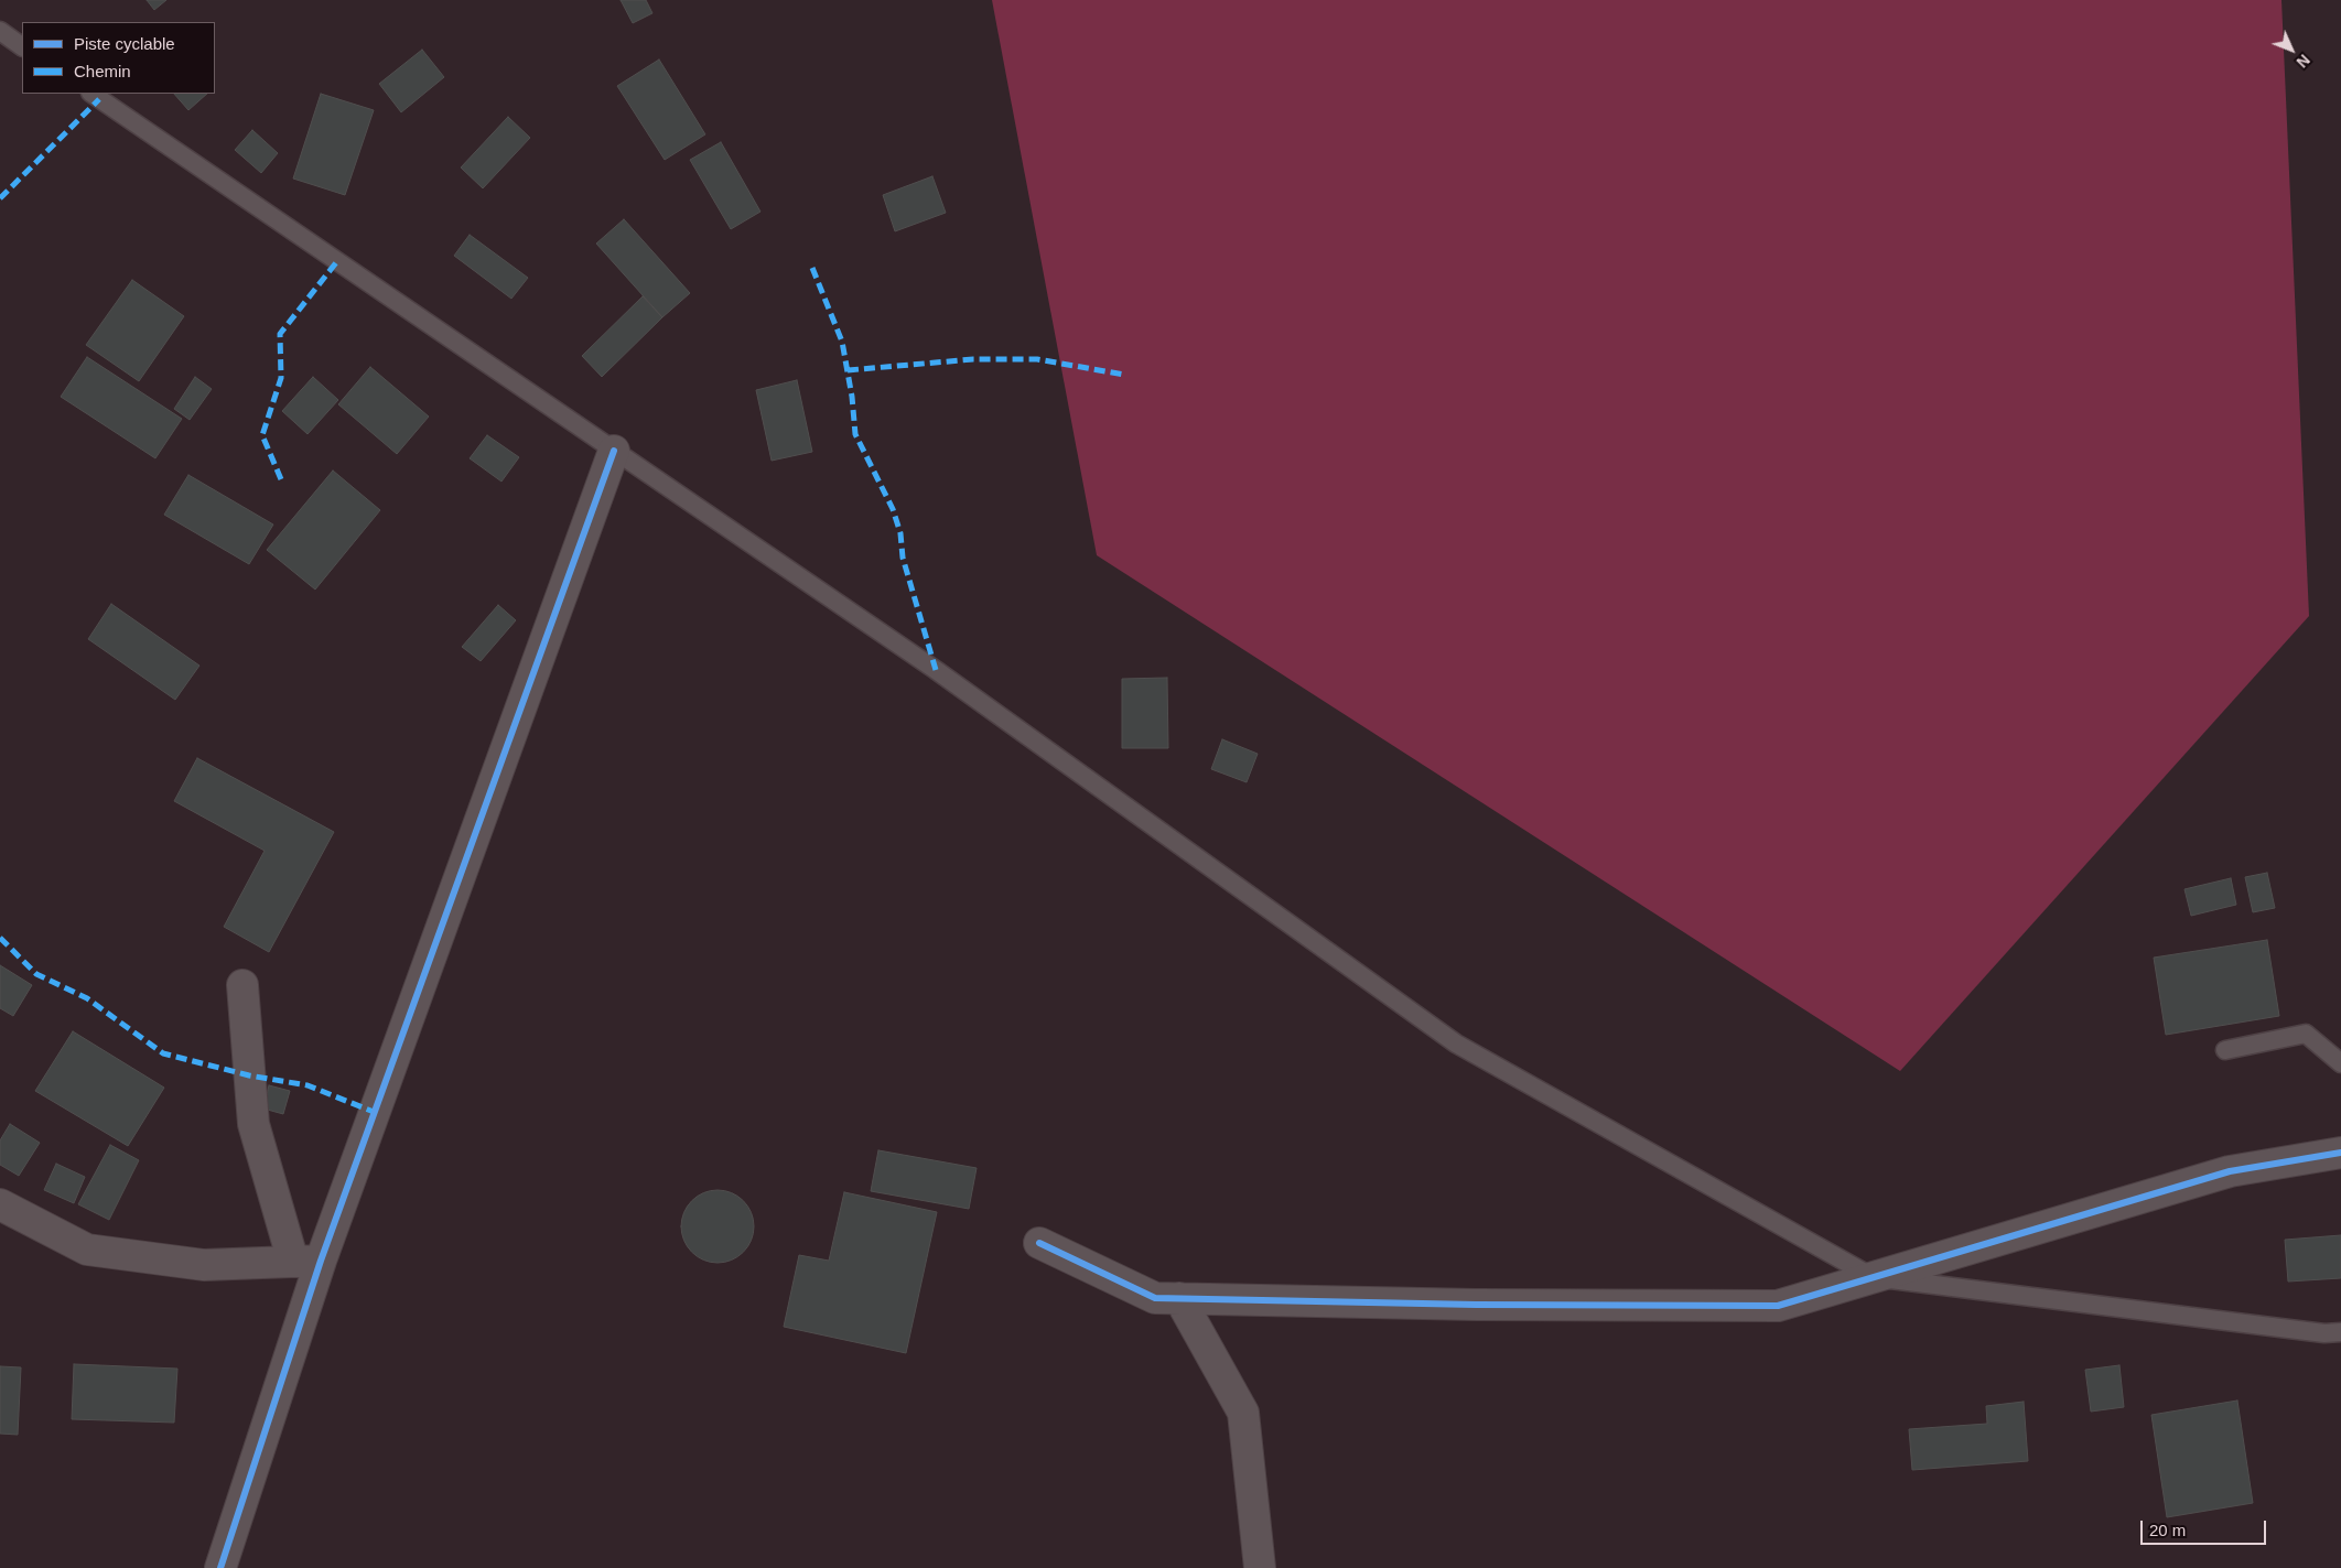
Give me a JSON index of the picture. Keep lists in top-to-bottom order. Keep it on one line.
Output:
{"legend":["Piste cyclable","Chemin"],"scale_bar":"20 m","north":"bottom right"}
